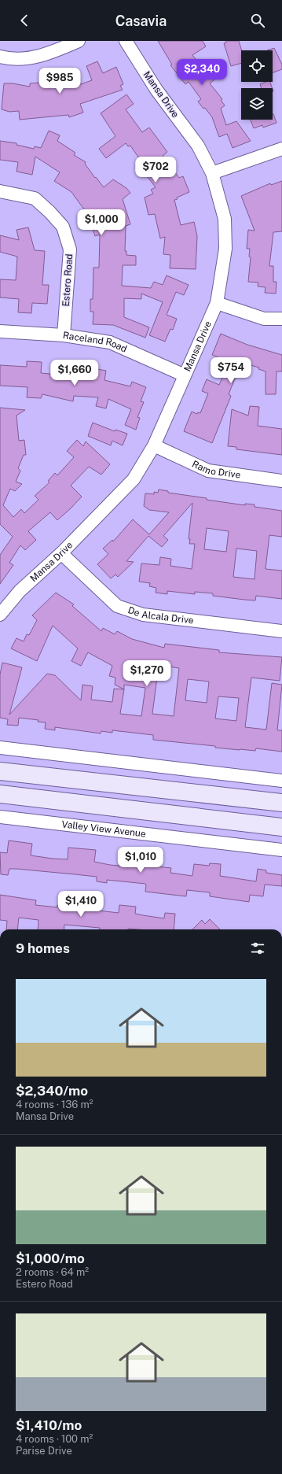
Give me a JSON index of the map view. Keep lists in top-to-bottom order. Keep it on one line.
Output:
{"streets":{"street":["Mansa Drive","Estero Road","Raceland Road","Ramo Drive","De Alcala Drive","Valley View Avenue"]},"crossings":[["Mansa Drive","Raceland Road"],["Mansa Drive","Ramo Drive"],["Mansa Drive","De Alcala Drive"],["Estero Road","Raceland Road"]],"page":{"header":"Casavia","price":["$2,340","$985","$702","$1,000","$754","$1,660","$1,270","$1,010","$1,410"],"heading":"9 homes","list":[{"name":"$2,340/mo","note":"4 rooms · 136 m² · Mansa Drive"},{"name":"$1,000/mo","note":"2 rooms · 64 m² · Estero Road"},{"name":"$1,410/mo","note":"4 rooms · 100 m² · Parise Drive"}]}}
